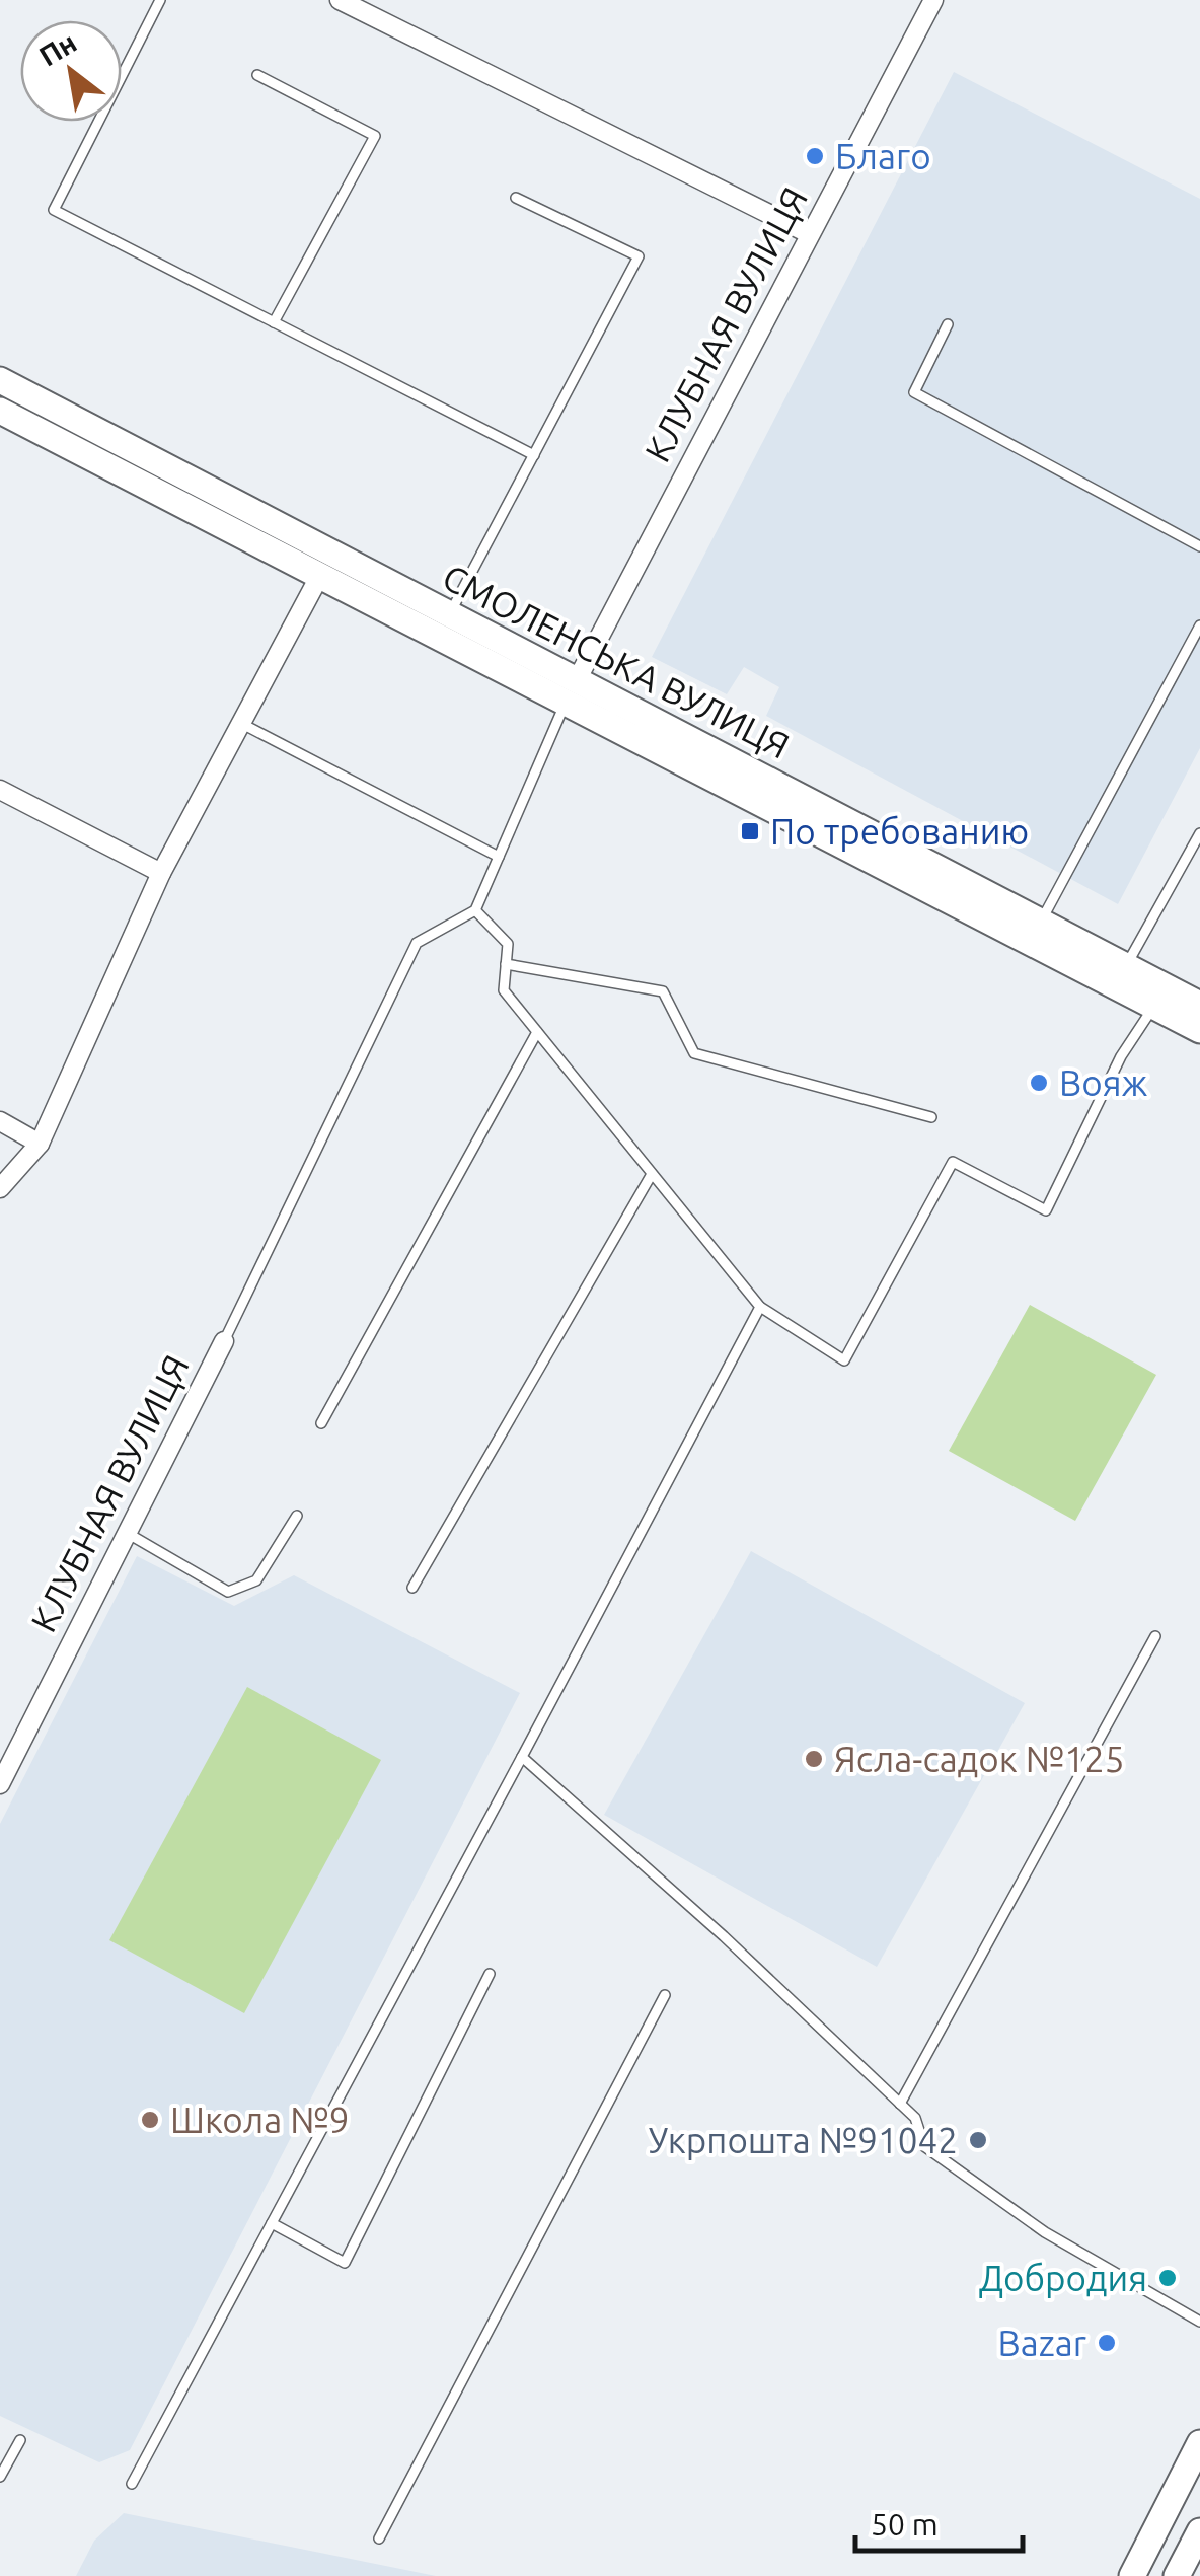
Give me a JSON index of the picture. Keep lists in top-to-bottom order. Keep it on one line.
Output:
{"streets":{"street":["КЛУБНАЯ ВУЛИЦЯ","СМОЛЕНСЬКА ВУЛИЦЯ"]},"crossings":[["КЛУБНАЯ ВУЛИЦЯ","СМОЛЕНСЬКА ВУЛИЦЯ"]],"places":{"other":["Благо","Вояж","Ясла-садок №125","Школа №9","Укрпошта №91042","Добродия","Bazar"],"transit":["По требованию"]},"scale_bar":"50 m","north":"top left"}
